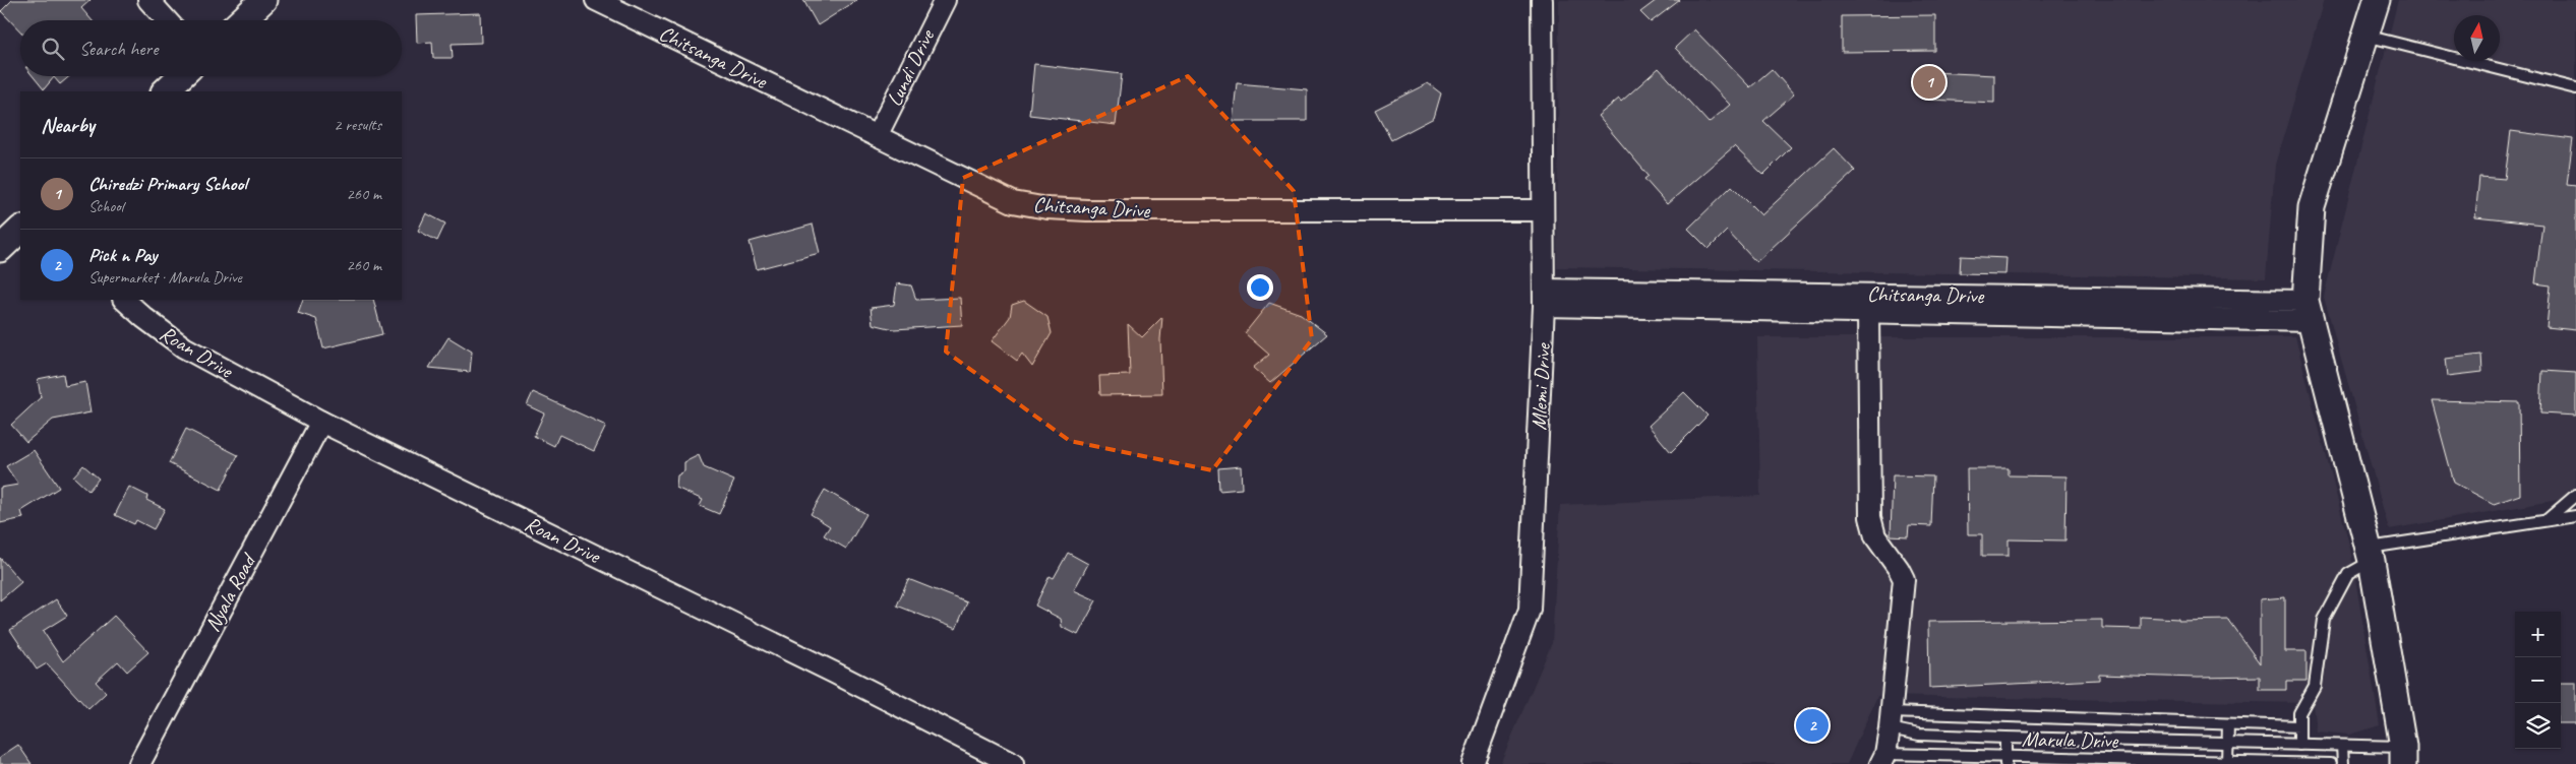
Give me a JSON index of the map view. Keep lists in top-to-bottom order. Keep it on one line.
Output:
{"streets":{"street":["Chitsanga Drive","Lundi Drive","Roan Drive","Mlemi Drive","Nyala Road"],"lane":["Marula Drive"]},"crossings":[["Chitsanga Drive","Lundi Drive"],["Chitsanga Drive","Mlemi Drive"],["Roan Drive","Nyala Road"]],"north":"top","page":{"search":"Search here","pins":["1","2"],"heading":["Nearby","2 results"],"list":[{"mark":"1","name":"Chiredzi Primary School","note":"School","value":"260 m"},{"mark":"2","name":"Pick n Pay","note":"Supermarket · Marula Drive","value":"260 m"}],"map_buttons":["+","−"]}}
